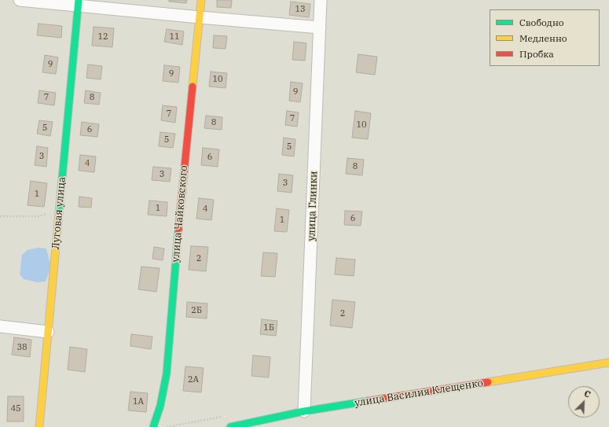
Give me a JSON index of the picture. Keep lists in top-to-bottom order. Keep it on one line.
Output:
{"streets":{"street":["улица Глинки","Луговая улица","улица Чайковского","улица Василия Клещенко"]},"crossings":[["улица Глинки","улица Василия Клещенко"]],"house_numbers":["13","12","11","9","9","10","9","7","8","7","7","8","10","5","6","5","5","3","6","4","8","3","3","1","1","4","6","1","2","2Б","2","1Б","38","2А","1А","45"],"legend":["Свободно","Медленно","Пробка"],"north":"top right"}
